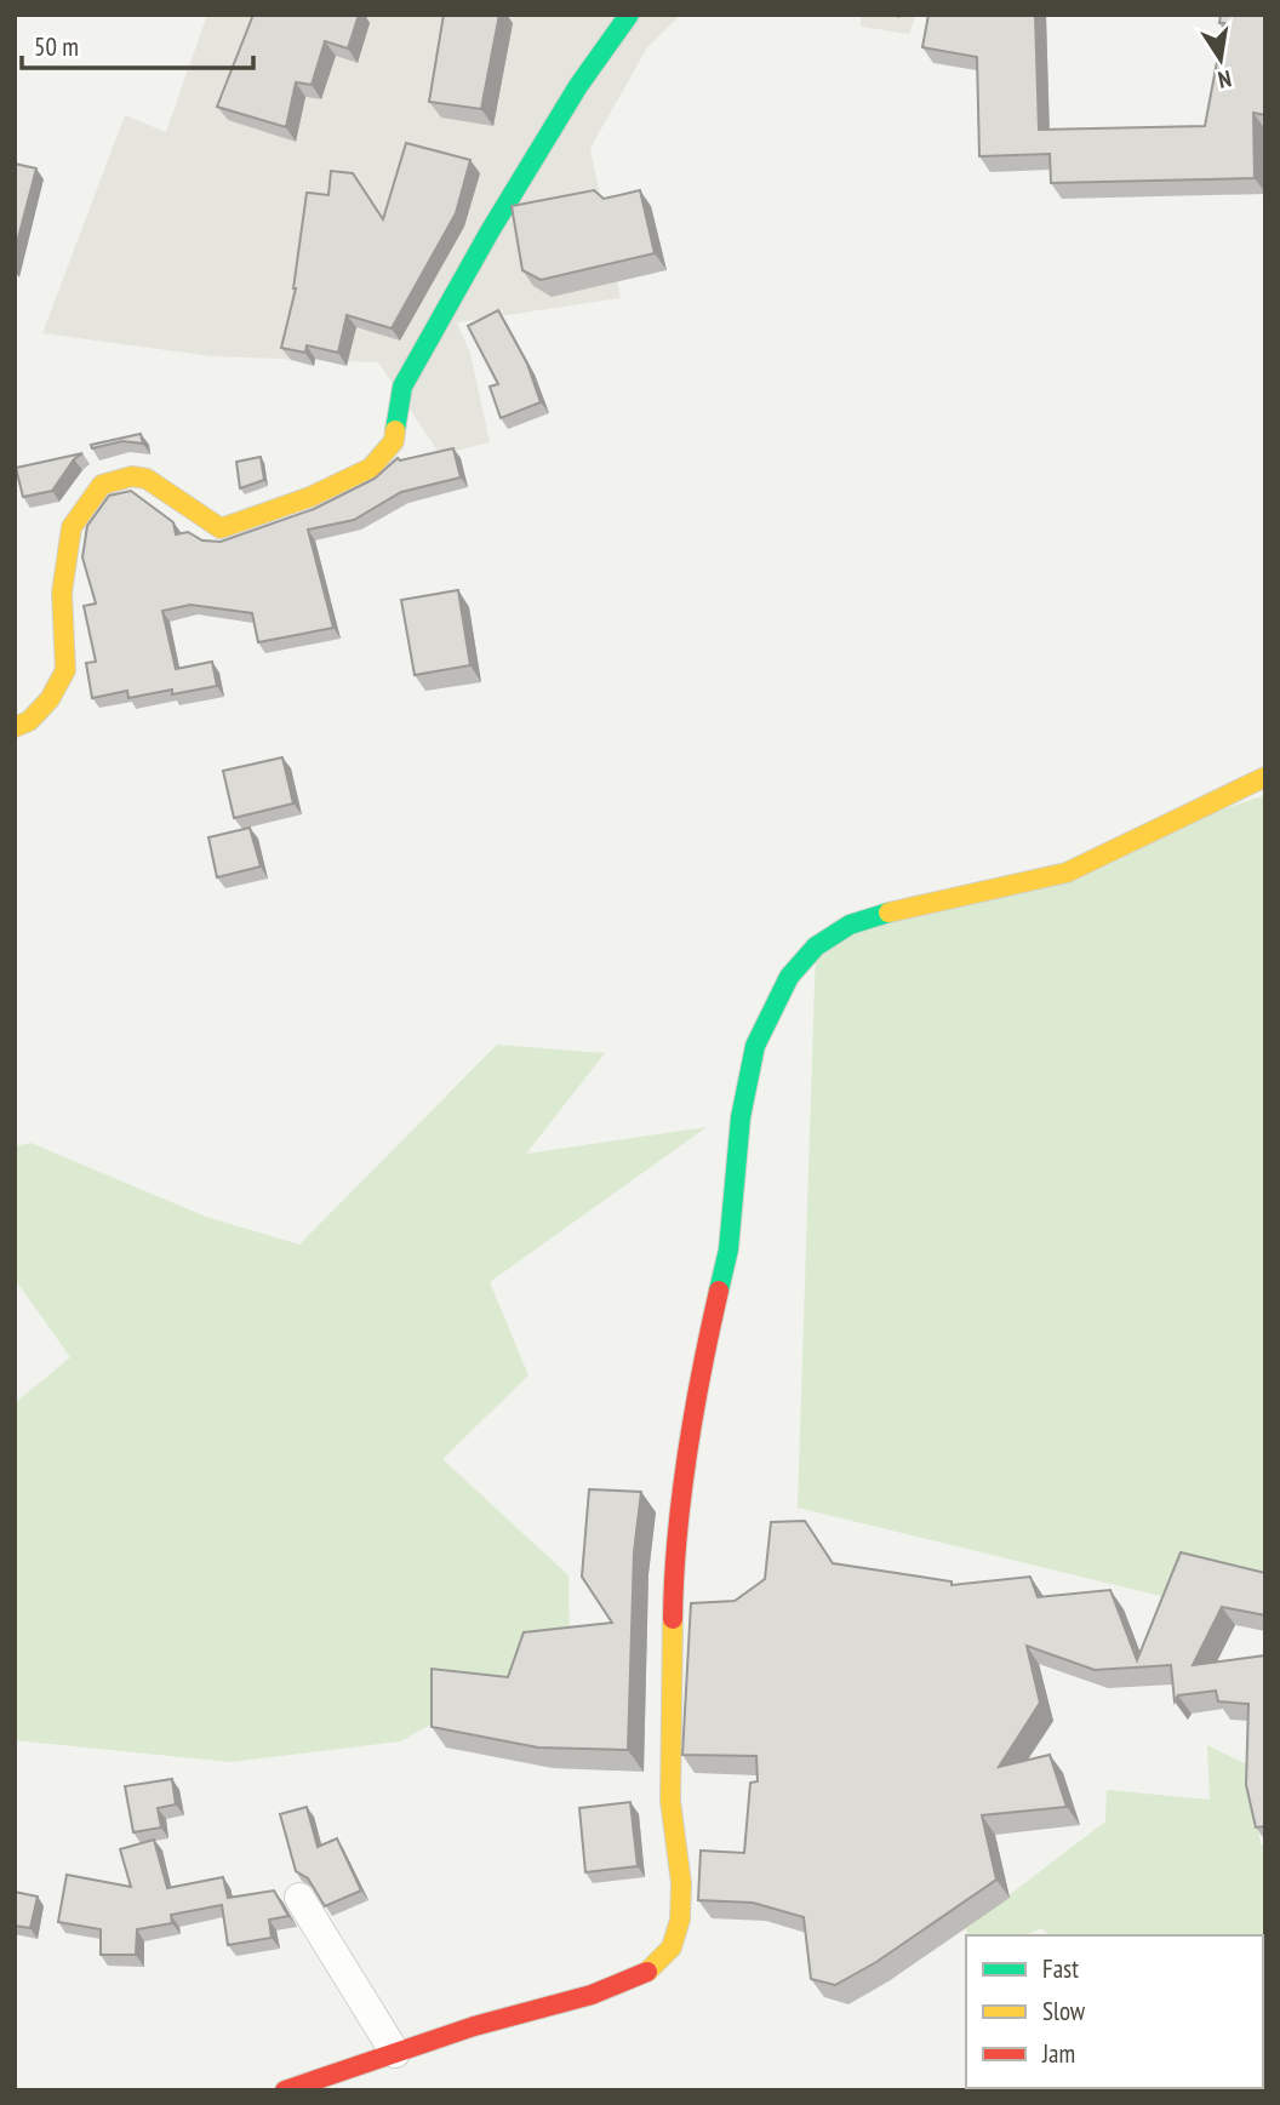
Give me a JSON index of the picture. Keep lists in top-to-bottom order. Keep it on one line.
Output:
{"legend":["Fast","Slow","Jam"],"scale_bar":"50 m","north":"bottom"}
